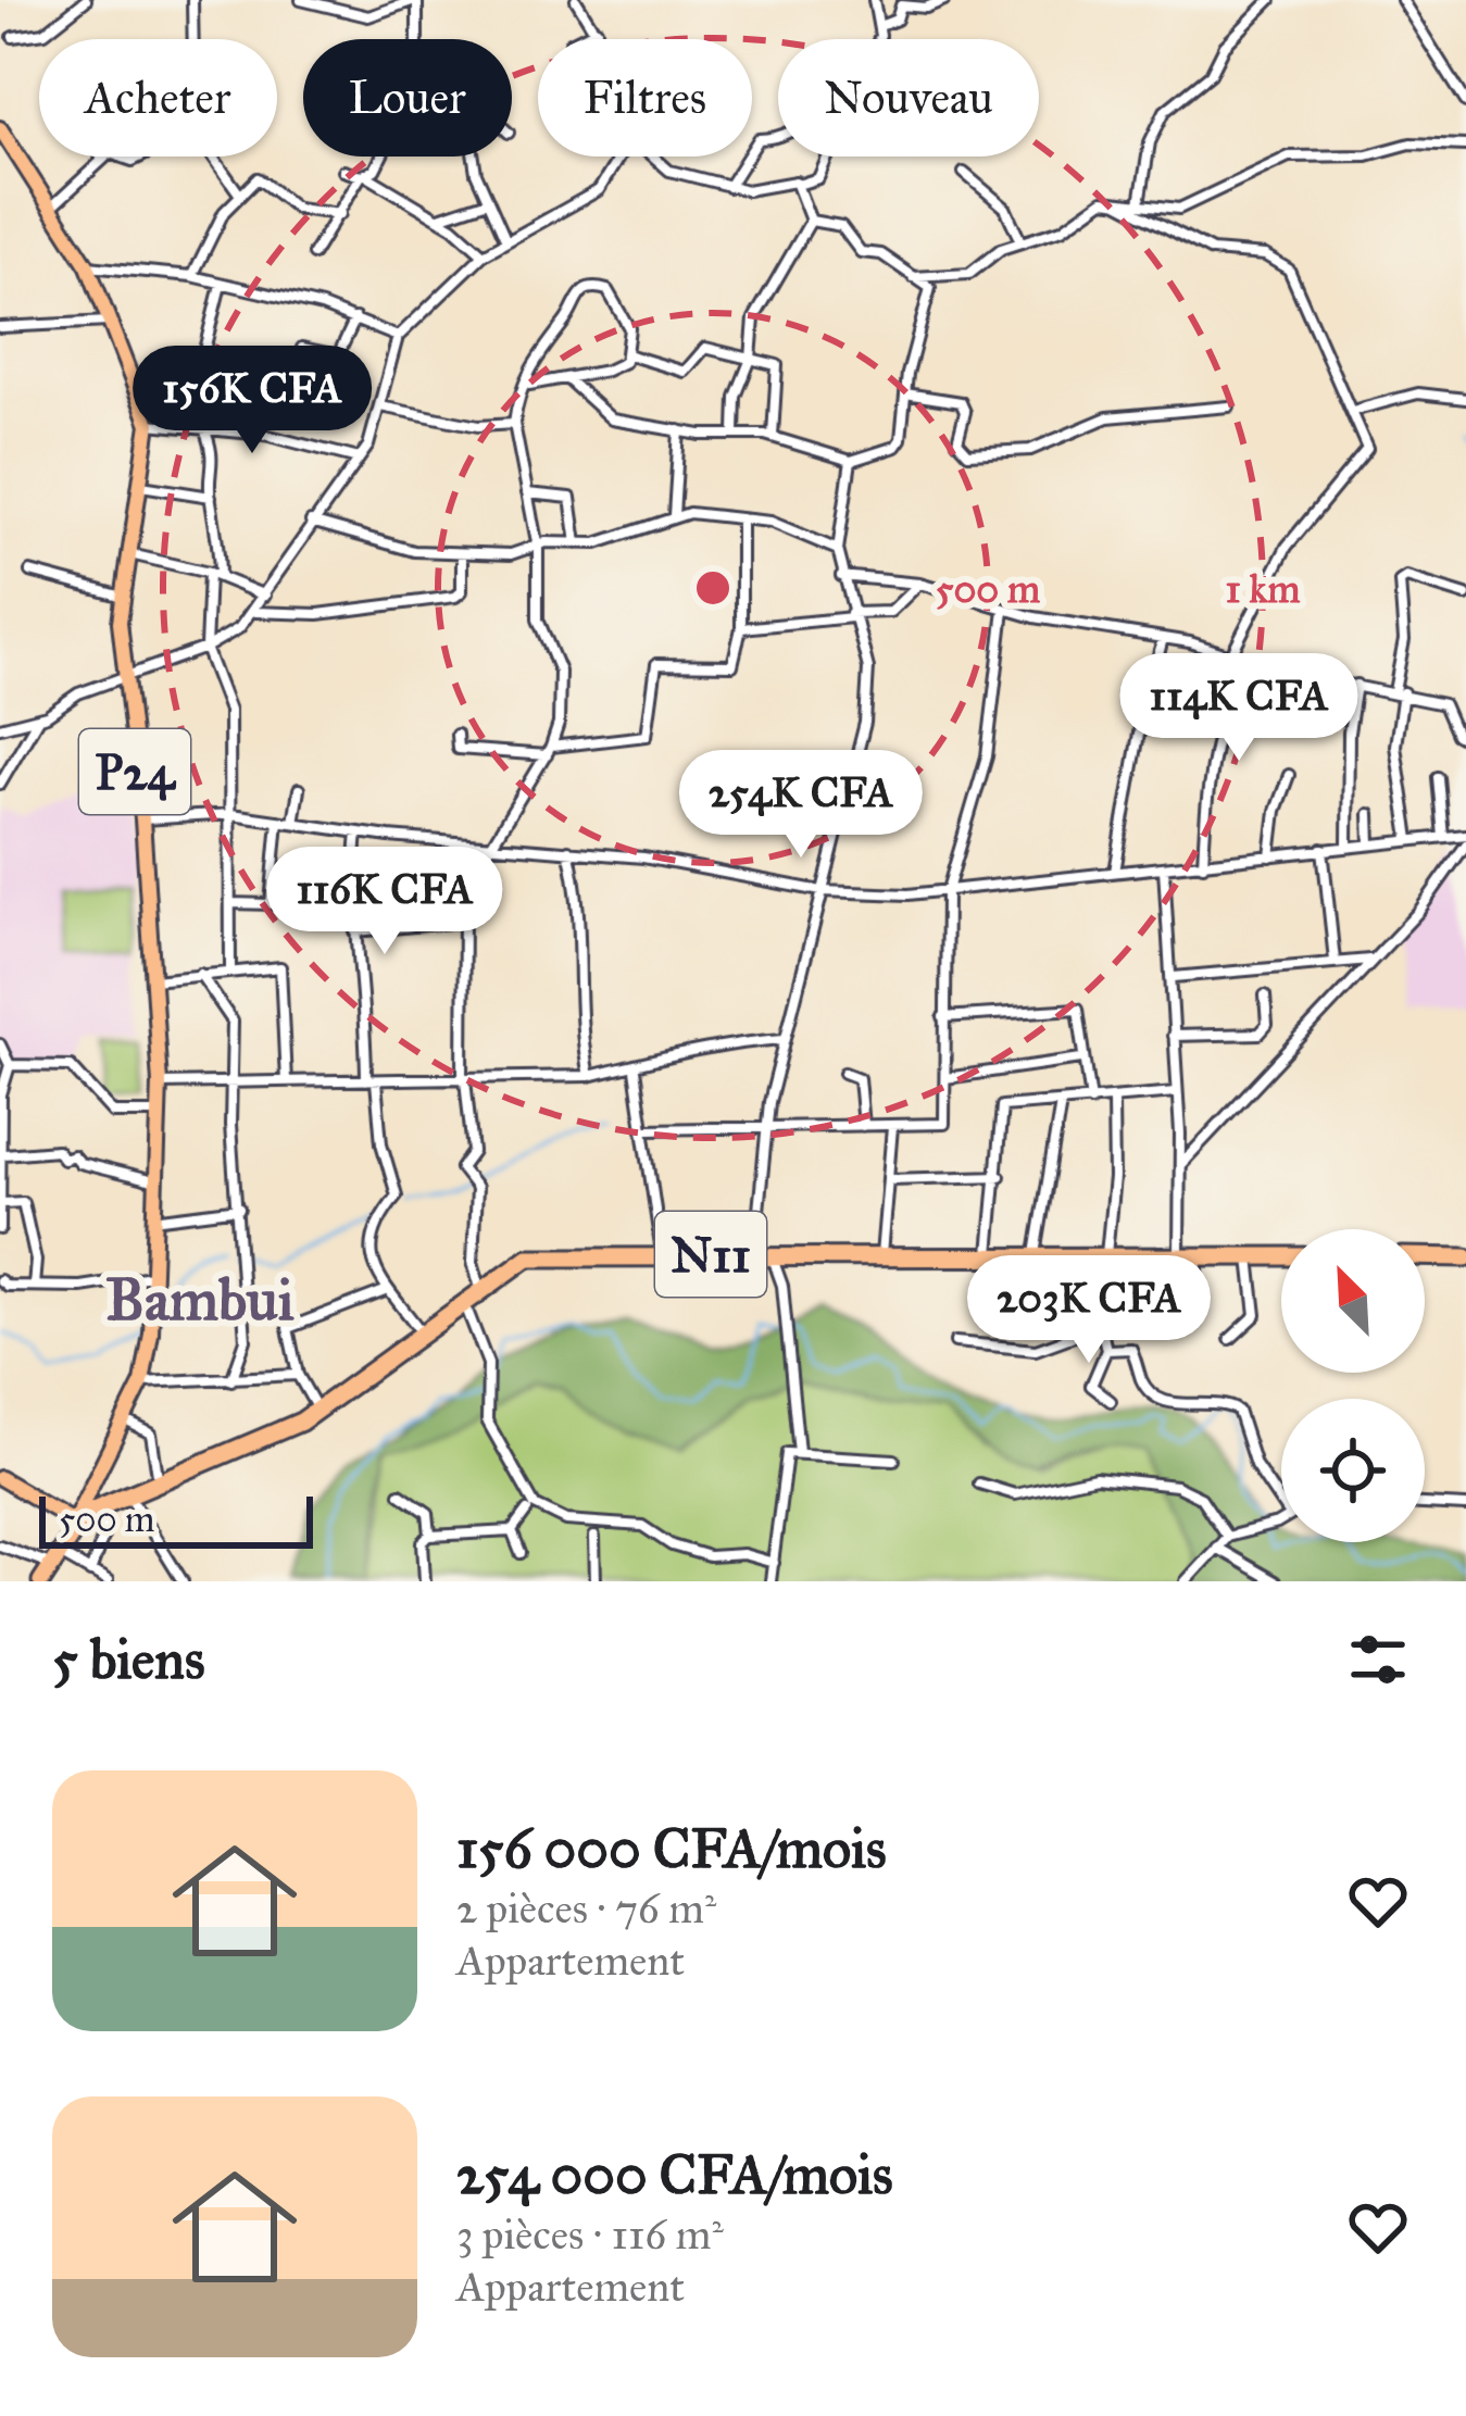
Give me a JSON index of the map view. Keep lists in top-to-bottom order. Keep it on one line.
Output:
{"streets":{"highway":["N11"],"main road":["P24"]},"crossings":[["P24","N11"]],"districts":["Bambui"],"scale_bar":"500 m","north":"top left","page":{"chip":["Acheter","Louer","Filtres","Nouveau"],"price":["156K CFA","114K CFA","254K CFA","116K CFA","203K CFA"],"scale":"500 m","heading":"5 biens","list":[{"name":"156 000 CFA/mois","note":"2 pièces · 76 m² · Appartement"},{"name":"254 000 CFA/mois","note":"3 pièces · 116 m² · Appartement"}]},"rings":["500 m","1 km"]}
